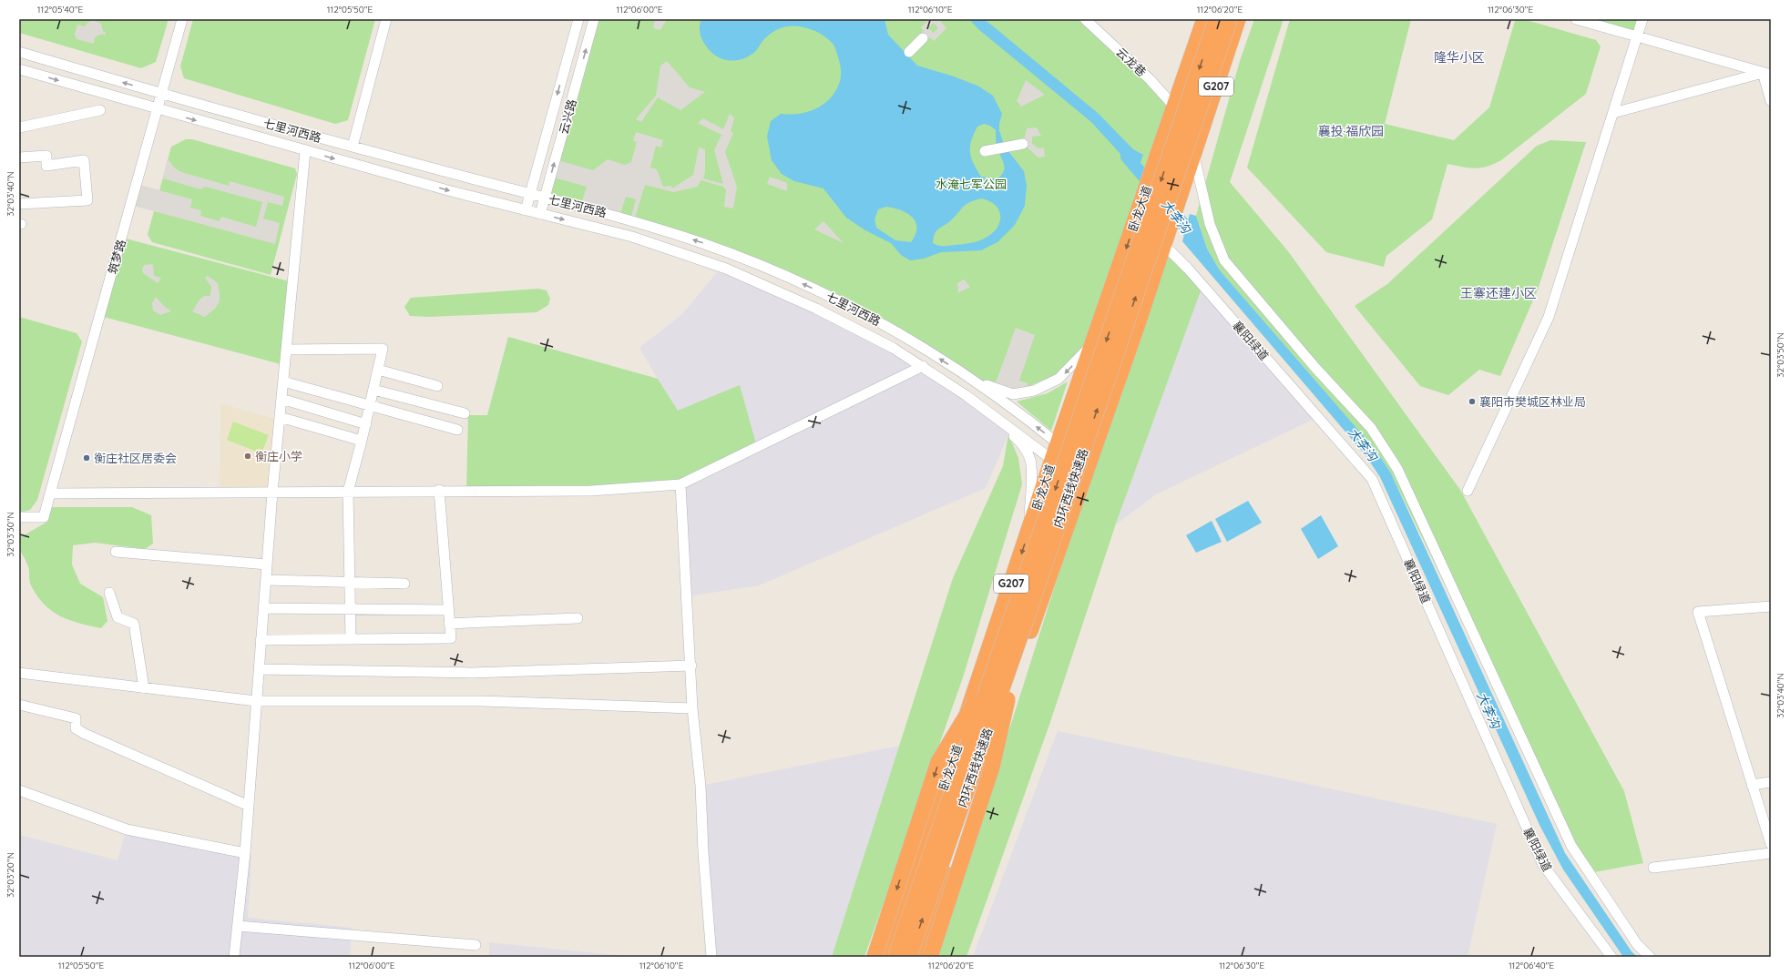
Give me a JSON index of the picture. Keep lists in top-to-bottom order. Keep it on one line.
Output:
{"streets":{"highway":["G207","卧龙大道","内环西线快速路"],"street":["云龙巷","云兴路","七里河西路","筑梦路","襄阳绿道"]},"crossings":[["云龙巷","卧龙大道"],["G207","七里河西路"],["G207","襄阳绿道"],["云兴路","七里河西路"],["七里河西路","卧龙大道"],["七里河西路","筑梦路"]],"districts":["隆华小区","襄投·福欣园","王寨还建小区"],"water":["大李沟"],"parks":["水淹七军公园"],"places":["襄阳市樊城区林业局","衡庄小学","衡庄社区居委会"],"coordinates":["112°05'40\"E","112°05'50\"E","112°06'00\"E","112°06'10\"E","112°06'20\"E","112°06'30\"E","32°03'40\"N","32°03'50\"N","32°03'30\"N","32°03'20\"N","112°06'40\"E"]}
